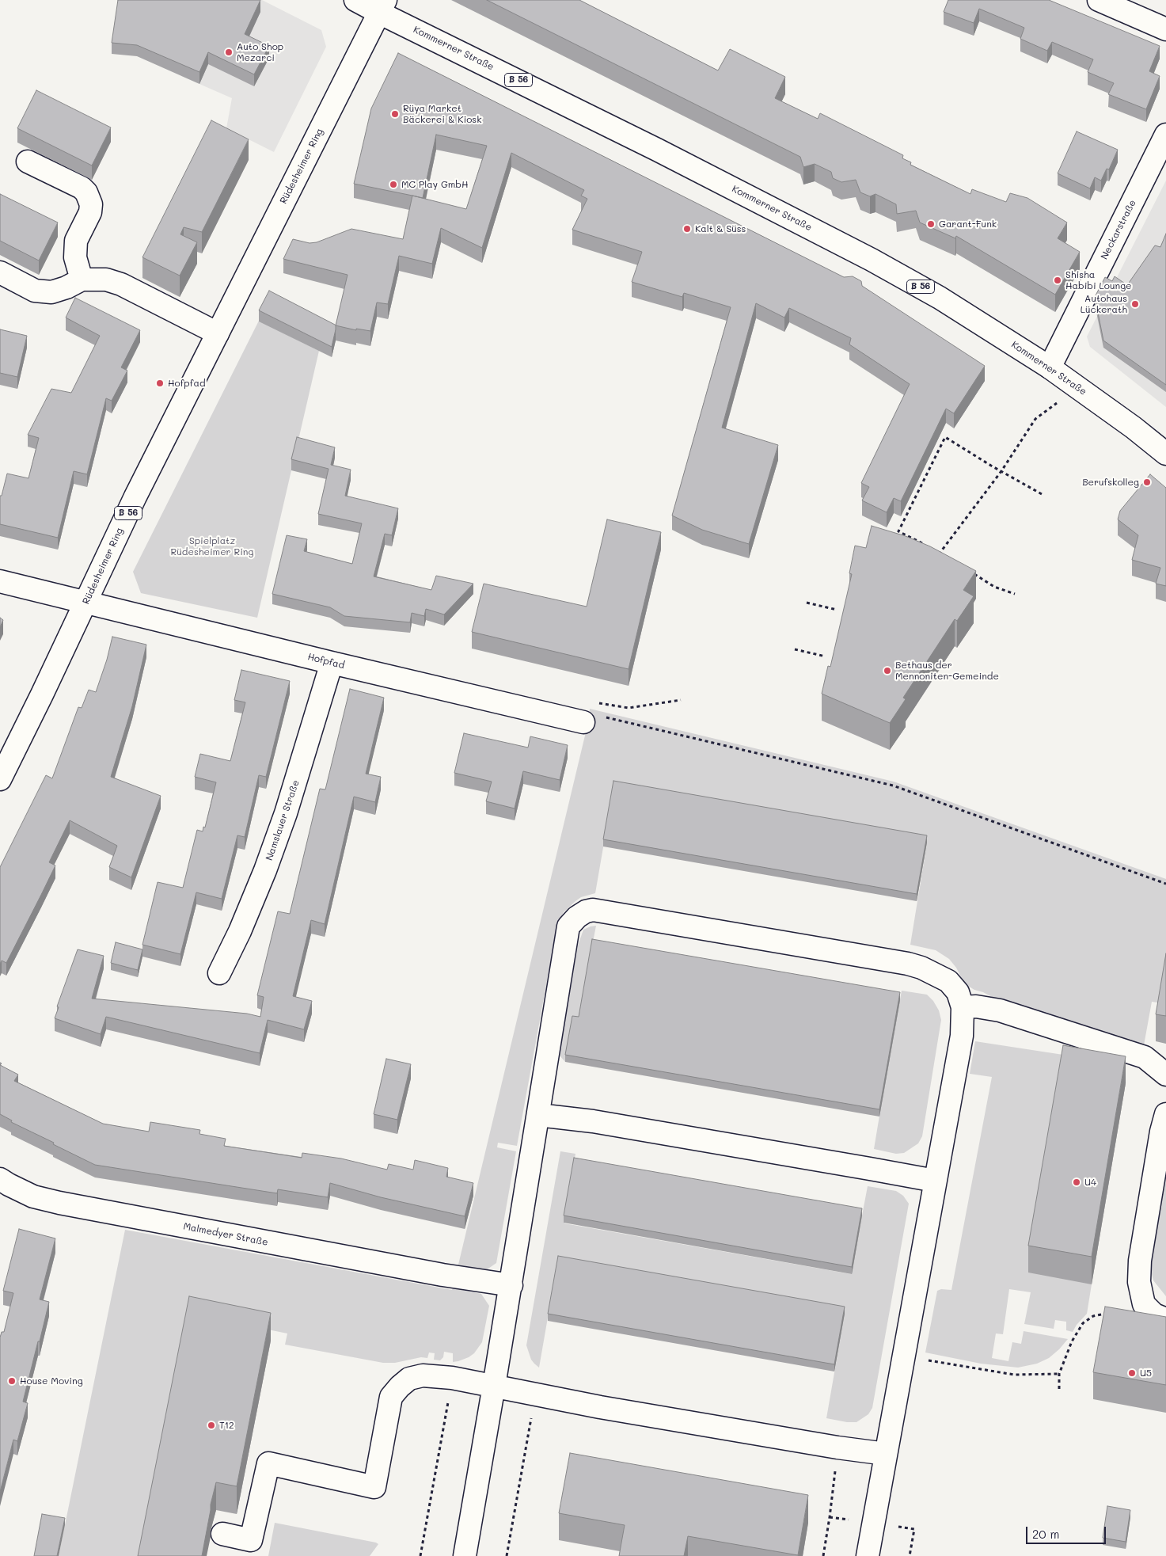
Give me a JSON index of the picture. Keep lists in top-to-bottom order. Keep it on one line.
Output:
{"streets":{"street":["Kommerner Straße","B 56","Rüdesheimer Ring","Neckarstraße","Hofpfad","Namslauer Straße","Malmedyer Straße"]},"crossings":[["Kommerner Straße","Rüdesheimer Ring"],["Kommerner Straße","Neckarstraße"],["Rüdesheimer Ring","Hofpfad"],["Hofpfad","Namslauer Straße"]],"parks":["Spielplatz Rüdesheimer Ring"],"places":["Auto Shop Mezarci","Rüya Market Bäckerei & Kiosk","MC Play GmbH","Garant-Funk","Kalt & Süss","Shisha Habibi Lounge","Autohaus Lückerath","Hofpfad","Berufskolleg","Bethaus der Mennoniten-Gemeinde","U4","U5","House Moving","T12"],"scale_bar":"20 m"}
